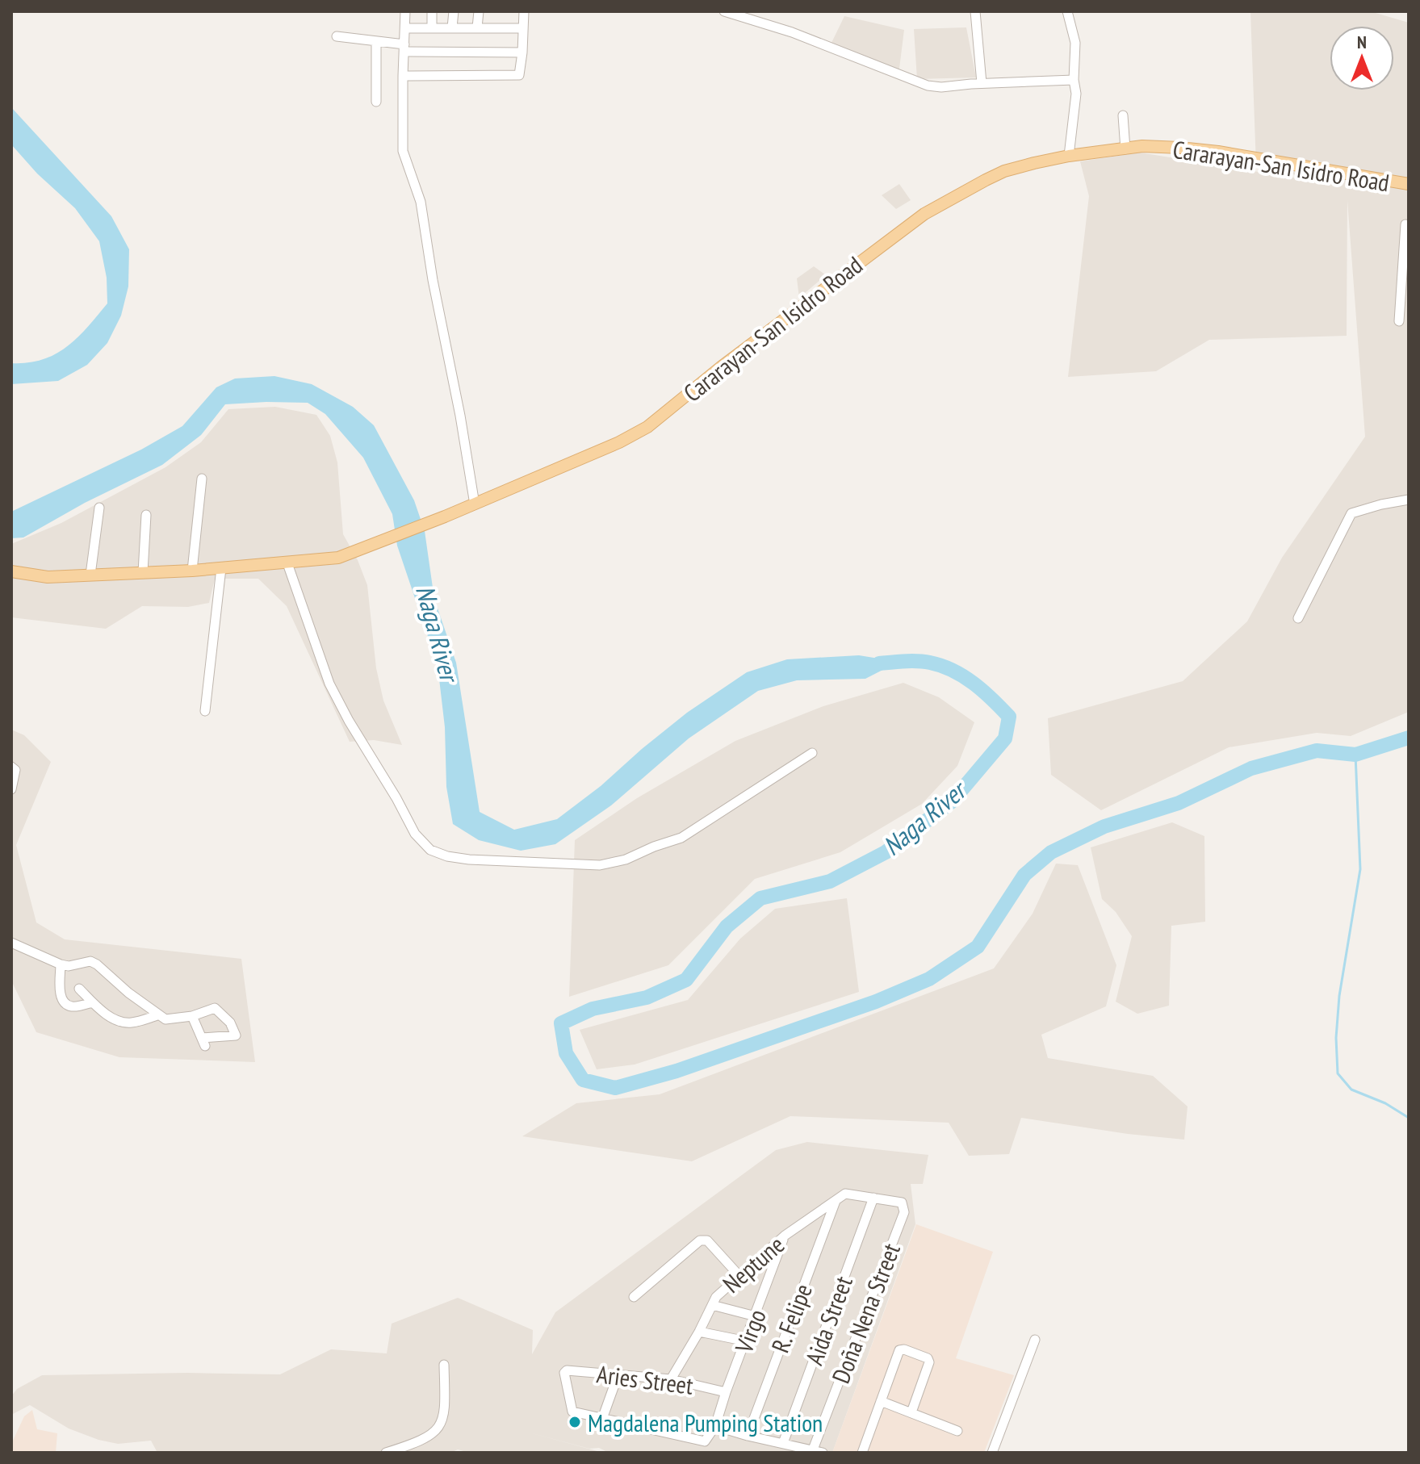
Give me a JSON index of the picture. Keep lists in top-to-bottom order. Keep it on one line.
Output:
{"streets":{"main road":["Cararayan-San Isidro Road"],"street":["Neptune","Doña Nena Street","R. Felipe","Aida Street","Virgo","Aries Street"]},"crossings":[["Neptune","Doña Nena Street"],["Neptune","R. Felipe"],["Neptune","Aida Street"],["Neptune","Virgo"],["Neptune","Aries Street"],["Doña Nena Street","Aida Street"],["Virgo","Aries Street"]],"water":["Naga River"],"places":["Magdalena Pumping Station"],"north":"top"}
